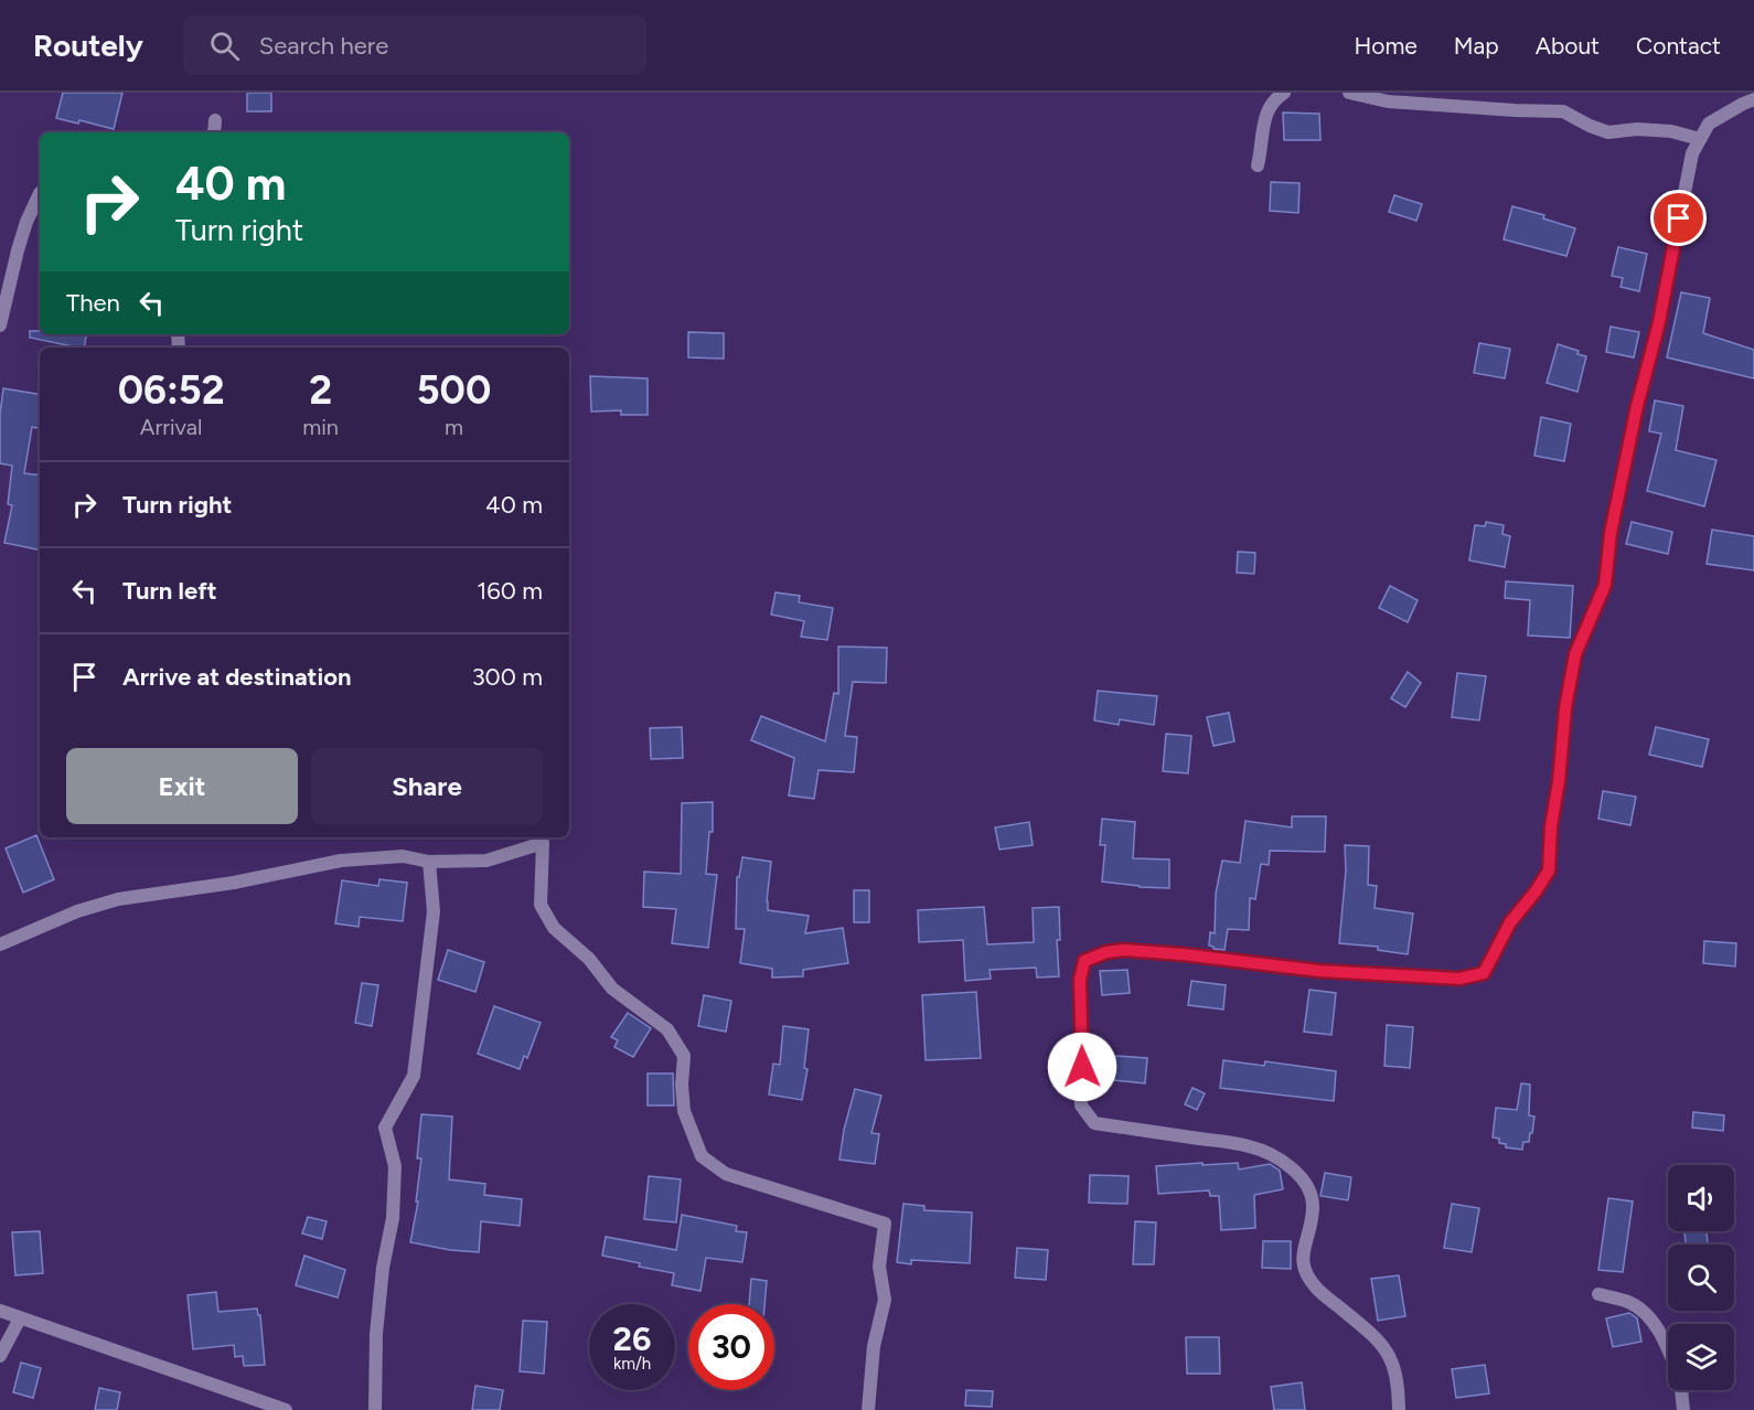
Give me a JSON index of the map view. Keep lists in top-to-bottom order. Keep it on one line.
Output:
{"page":{"header":"Routely","search":"Search here","nav":["Home","Map","About","Contact"],"turn":["40 m","Turn right"],"then":"Then","eta":["06:52","Arrival","2","min","500","m"],"list":[{"name":"Turn right","value":"40 m"},{"name":"Turn left","value":"160 m"},{"name":"Arrive at destination","value":"300 m"}],"buttons":["Exit","Share"],"speed":"26 km/h","limit":"30"}}
